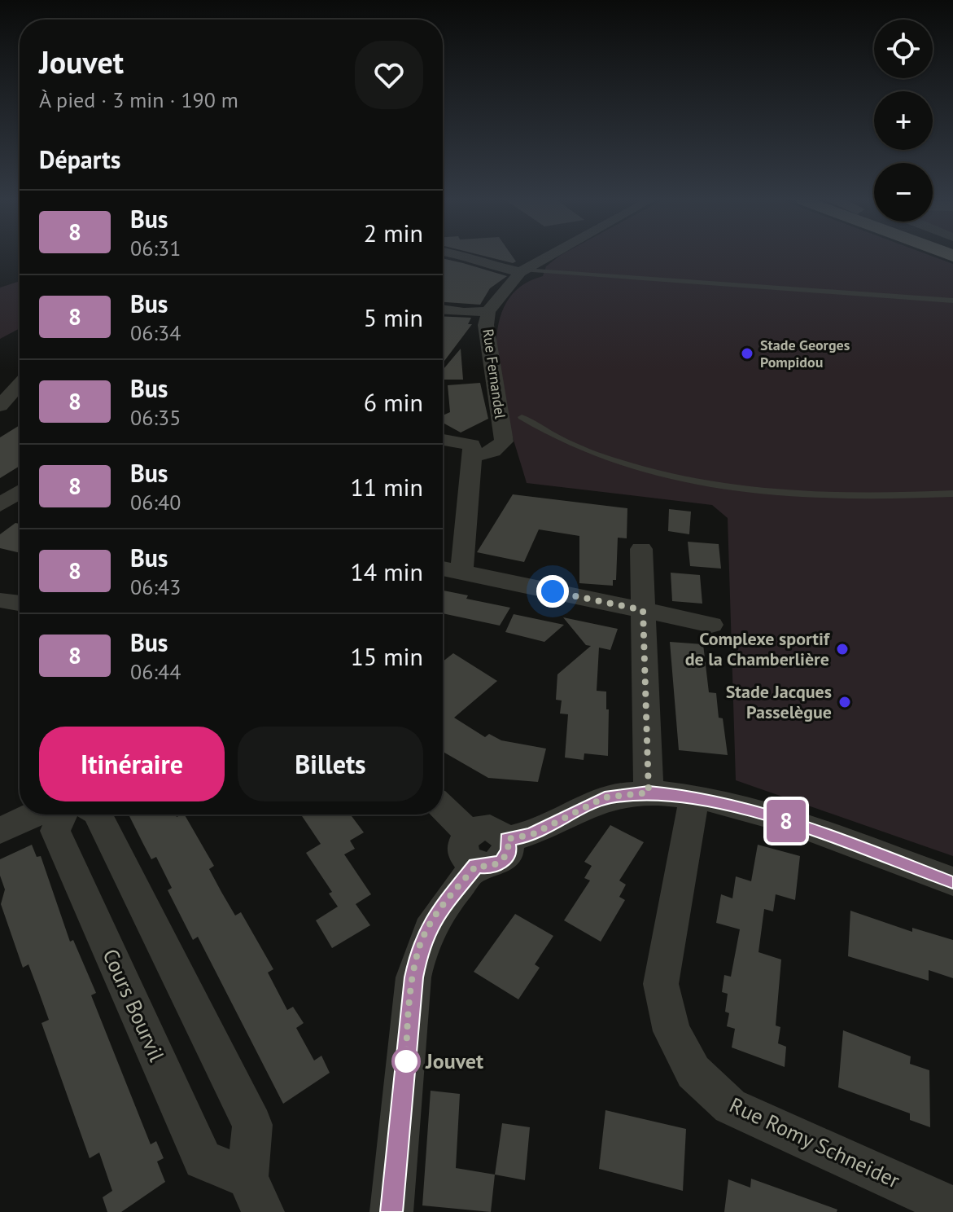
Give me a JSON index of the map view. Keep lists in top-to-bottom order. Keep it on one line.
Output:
{"streets":{"street":["Rue Fernandel","Cours Bourvil","Rue Romy Schneider"]},"places":["Stade Georges Pompidou","Complexe sportif de la Chamberlière","Stade Jacques Passelègue","Jouvet"],"lines":["bus line 8"],"page":{"on_map":"8","map_buttons":["+","−"],"heading":[["Jouvet","À pied · 3 min · 190 m"],"Départs"],"list":[{"mark":"8","name":"Bus","note":"06:31","value":"2 min"},{"mark":"8","name":"Bus","note":"06:34","value":"5 min"},{"mark":"8","name":"Bus","note":"06:35","value":"6 min"},{"mark":"8","name":"Bus","note":"06:40","value":"11 min"},{"mark":"8","name":"Bus","note":"06:43","value":"14 min"},{"mark":"8","name":"Bus","note":"06:44","value":"15 min"}],"buttons":["Itinéraire","Billets"]}}
